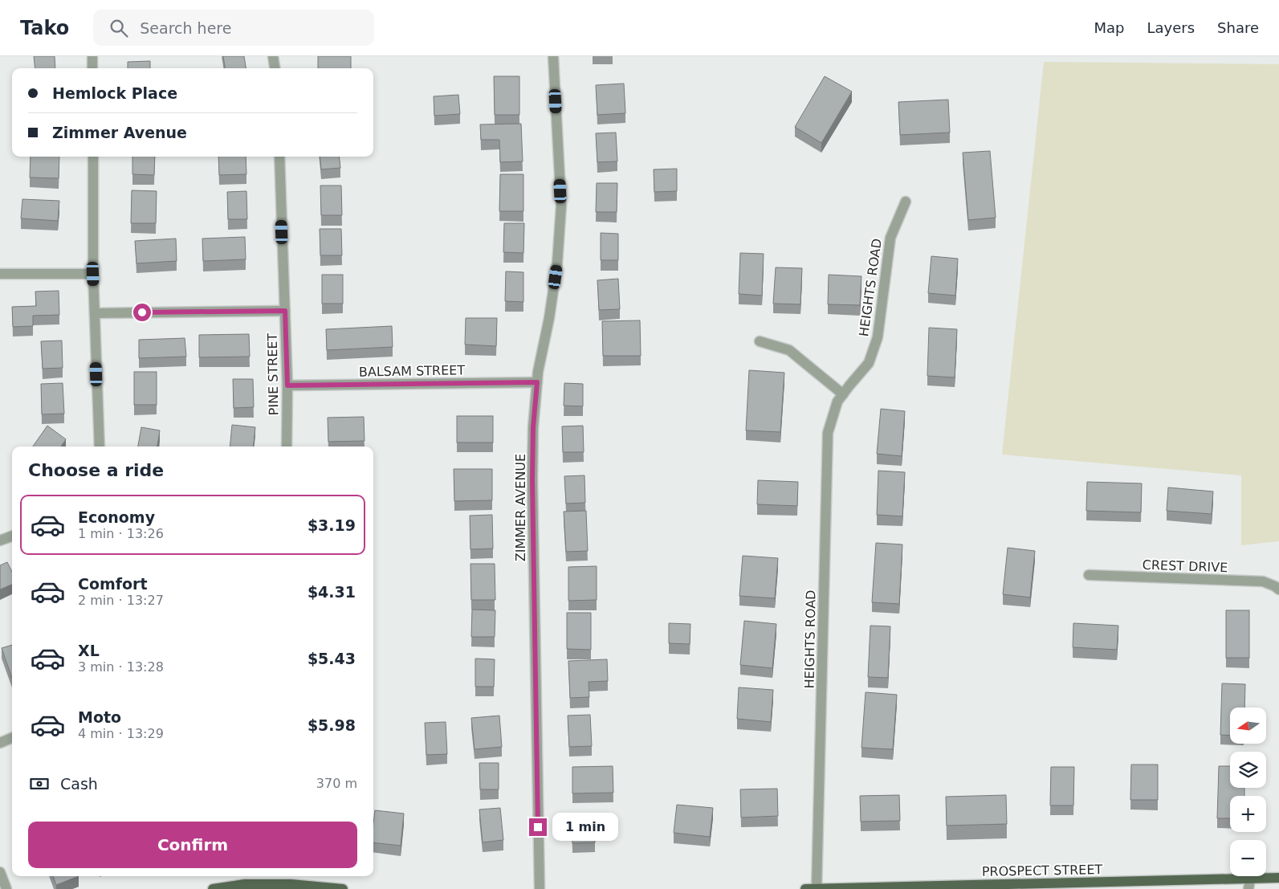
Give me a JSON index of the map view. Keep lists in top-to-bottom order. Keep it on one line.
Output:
{"streets":{"main road":["PROSPECT STREET"],"street":["HEIGHTS ROAD","BALSAM STREET","PINE STREET","ZIMMER AVENUE","CREST DRIVE"]},"crossings":[["HEIGHTS ROAD","PROSPECT STREET"],["BALSAM STREET","PINE STREET"],["BALSAM STREET","ZIMMER AVENUE"]],"north":"left","page":{"header":"Tako","search":"Search here","nav":["Map","Layers","Share"],"banner":["Hemlock Place","Zimmer Avenue"],"heading":"Choose a ride","list":[{"name":"Economy","note":"1 min · 13:26","value":"$3.19"},{"name":"Comfort","note":"2 min · 13:27","value":"$4.31"},{"name":"XL","note":"3 min · 13:28","value":"$5.43"},{"name":"Moto","note":"4 min · 13:29","value":"$5.98"}],"map_buttons":["+","−"],"pay":["Cash","370 m"],"bubble":"1 min","buttons":"Confirm"}}
